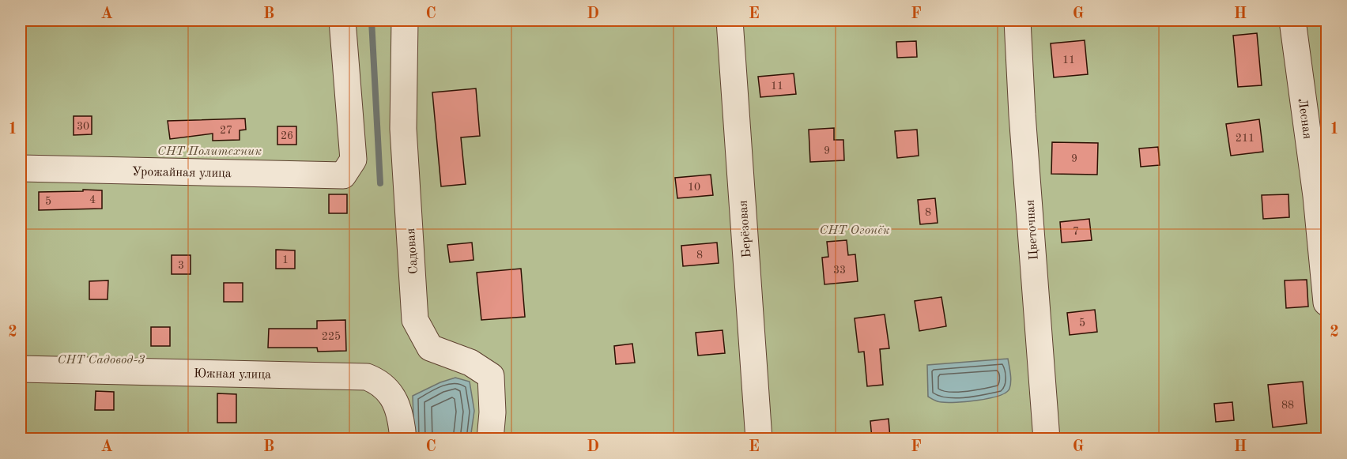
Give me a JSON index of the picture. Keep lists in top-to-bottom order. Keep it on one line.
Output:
{"streets":{"lane":["Лесная","Урожайная улица","Берёзовая","Цветочная","Садовая","Южная улица"]},"parks":["СНТ Политехник","СНТ Огонёк","СНТ Садовод-3"],"house_numbers":["11","11","30","27","26","211","9","9","10","4","5","8","7","8","1","3","33","5","225","88"],"grid":{"columns":["A","B","C","D","E","F","G","H"],"rows":["1","2"]}}
